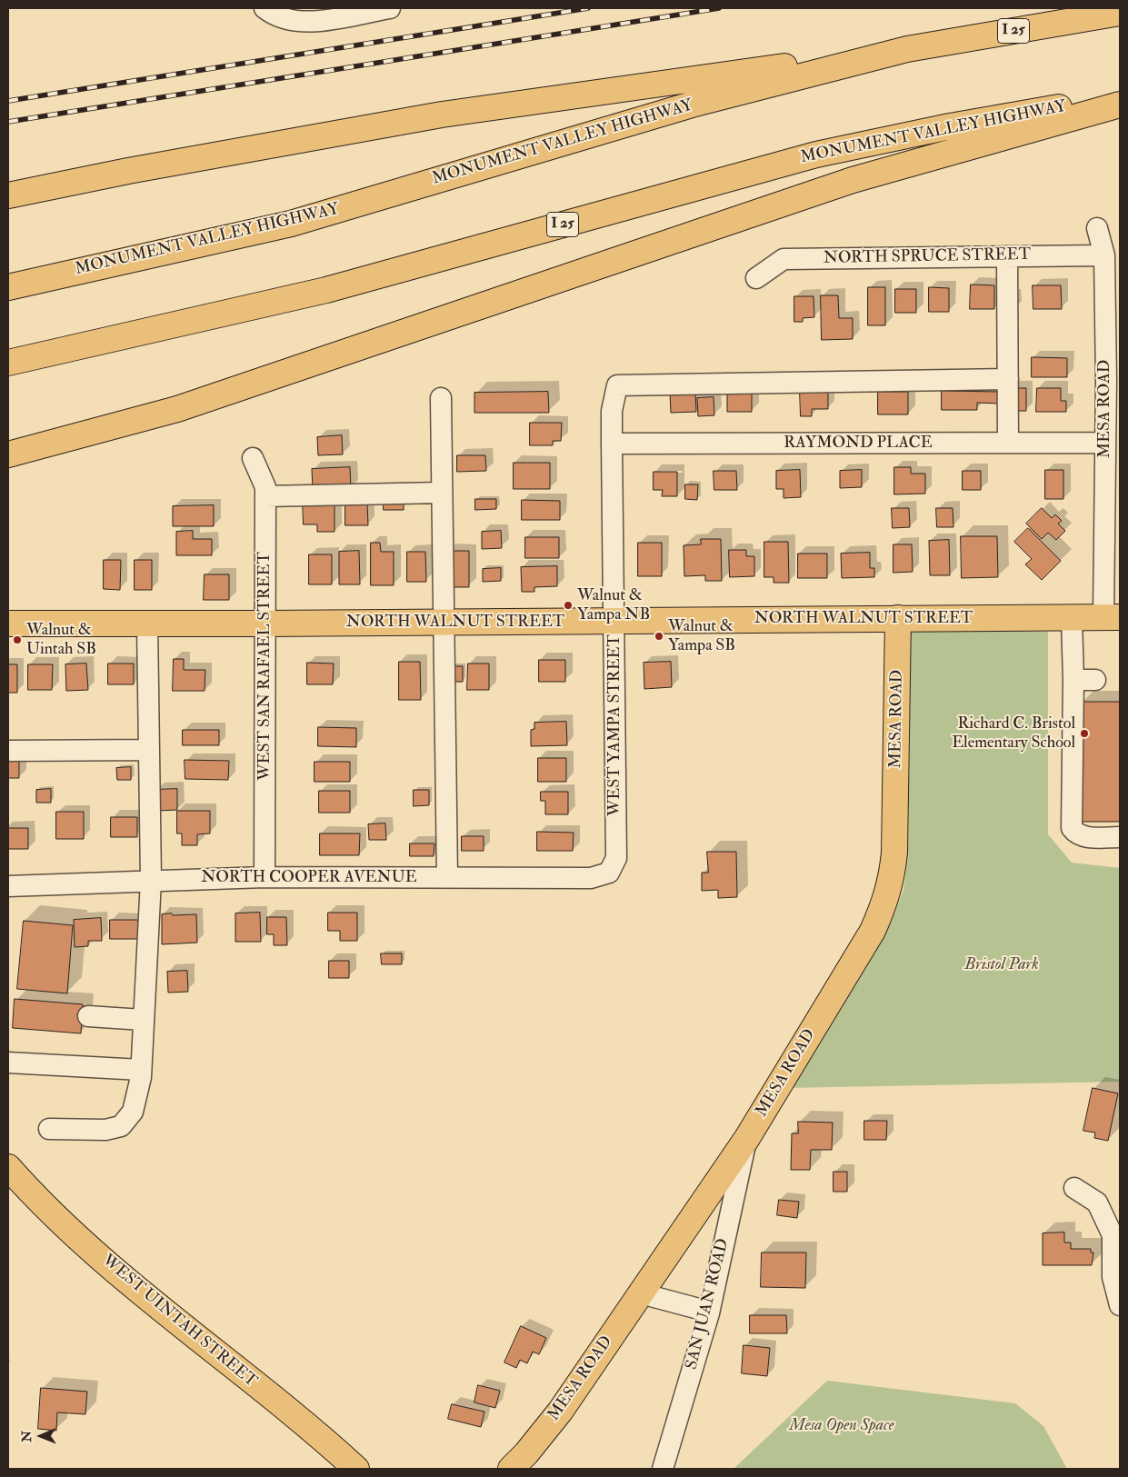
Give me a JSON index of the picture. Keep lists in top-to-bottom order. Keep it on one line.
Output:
{"streets":{"main road":["I 25","MONUMENT VALLEY HIGHWAY","MESA ROAD","NORTH WALNUT STREET","WEST UINTAH STREET"],"street":["NORTH SPRUCE STREET","RAYMOND PLACE","WEST SAN RAFAEL STREET","WEST YAMPA STREET","NORTH COOPER AVENUE","SAN JUAN ROAD"]},"crossings":[["NORTH SPRUCE STREET","MESA ROAD"],["MESA ROAD","RAYMOND PLACE"],["MESA ROAD","NORTH WALNUT STREET"],["MESA ROAD","SAN JUAN ROAD"],["RAYMOND PLACE","WEST YAMPA STREET"],["NORTH WALNUT STREET","WEST SAN RAFAEL STREET"],["NORTH WALNUT STREET","WEST YAMPA STREET"],["WEST SAN RAFAEL STREET","NORTH COOPER AVENUE"],["WEST YAMPA STREET","NORTH COOPER AVENUE"]],"parks":["Bristol Park","Mesa Open Space"],"places":["Walnut & Yampa NB","Walnut & Yampa SB","Walnut & Uintah SB","Richard C. Bristol Elementary School"],"north":"left"}
